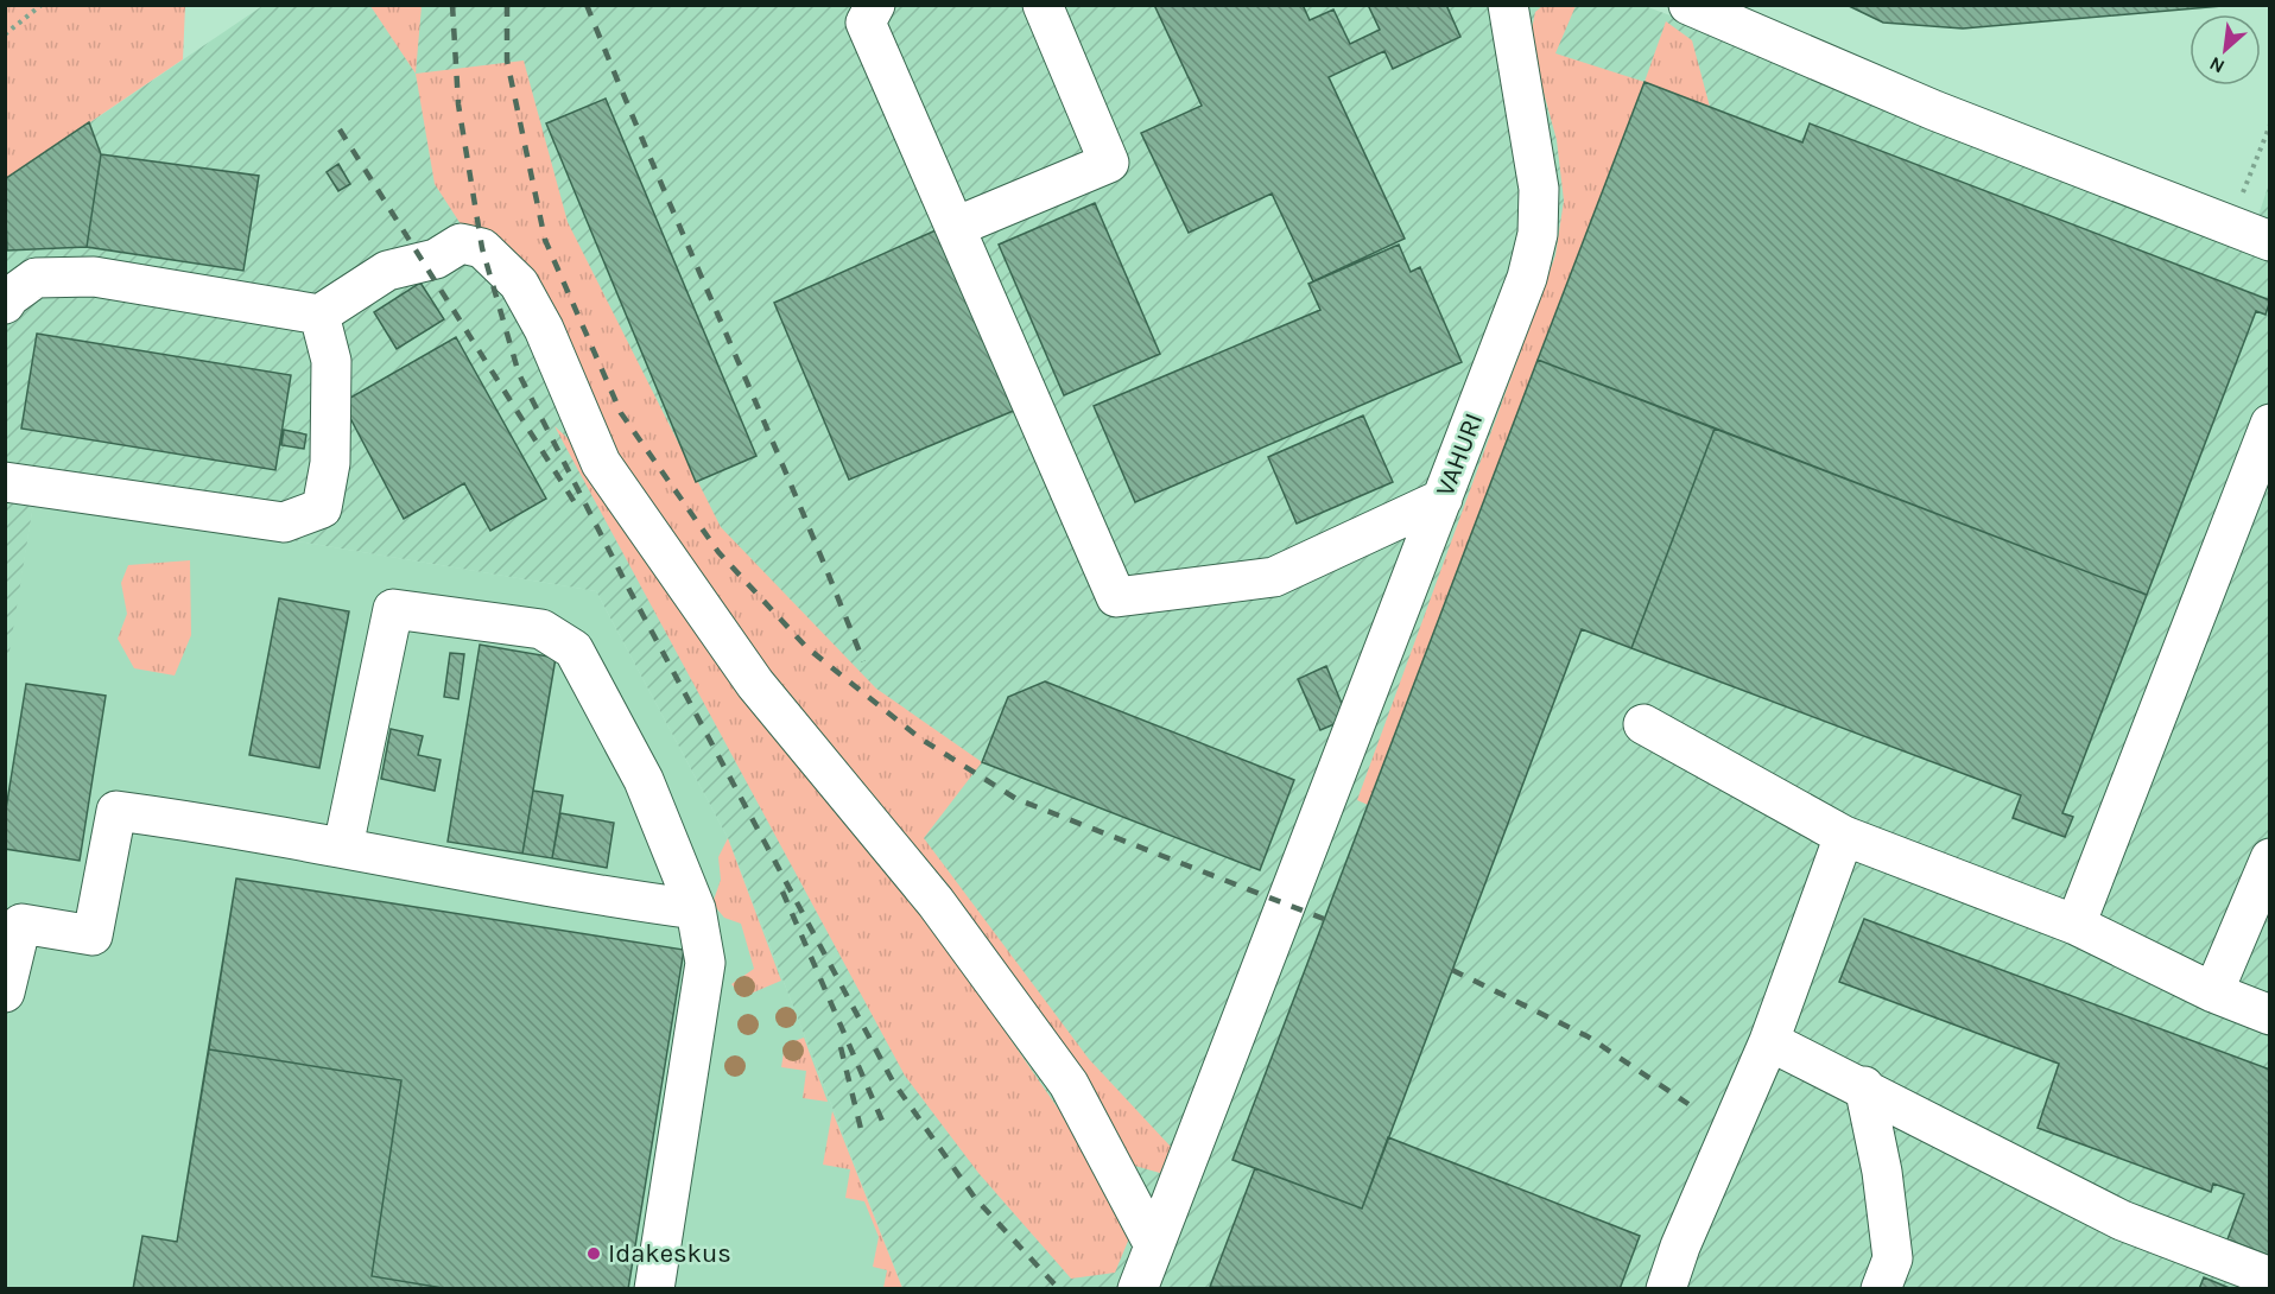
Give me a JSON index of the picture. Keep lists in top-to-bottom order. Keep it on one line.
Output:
{"streets":{"street":["VAHURI"]},"places":["Idakeskus"],"north":"bottom left"}
